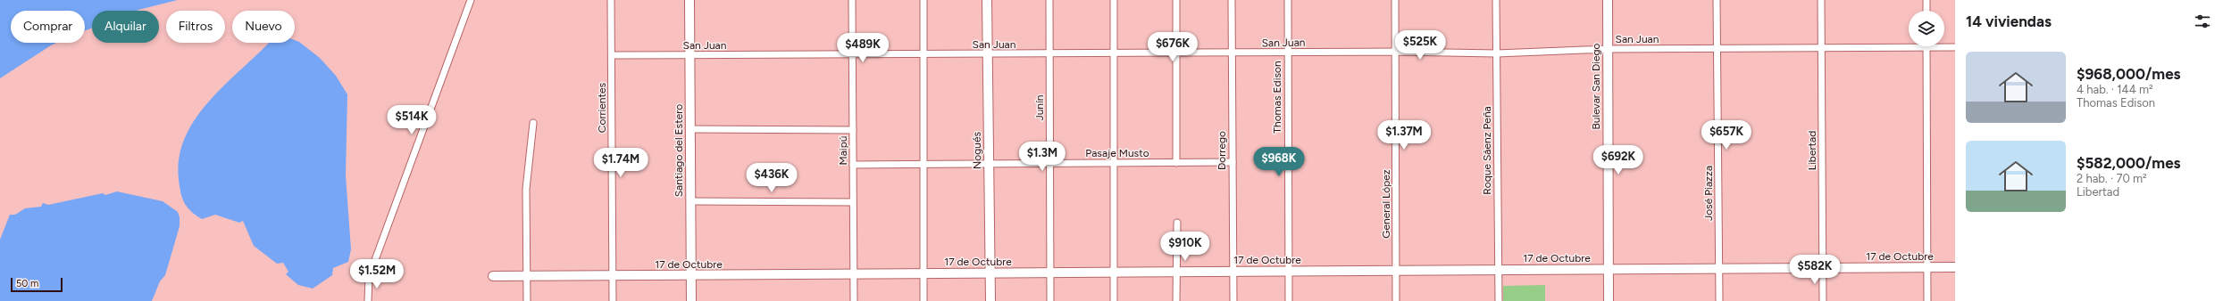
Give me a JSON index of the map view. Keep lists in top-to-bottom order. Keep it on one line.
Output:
{"streets":{"street":["San Juan","Bulevar San Diego","Thomas Edison","Corrientes","Junín","Santiago del Estero","Maipú","Nogués","Dorrego","Roque Sáenz Peña","Libertad","Pasaje Musto","José Piazza","General López","17 de Octubre"]},"crossings":[["San Juan","Bulevar San Diego"],["San Juan","Thomas Edison"],["San Juan","Corrientes"],["San Juan","Junín"],["San Juan","Santiago del Estero"],["San Juan","Maipú"],["San Juan","Nogués"],["San Juan","Dorrego"],["San Juan","Roque Sáenz Peña"],["San Juan","Libertad"],["San Juan","José Piazza"],["San Juan","General López"],["Bulevar San Diego","17 de Octubre"],["Thomas Edison","17 de Octubre"],["Corrientes","17 de Octubre"],["Junín","Pasaje Musto"],["Junín","17 de Octubre"],["Santiago del Estero","17 de Octubre"],["Maipú","Pasaje Musto"],["Maipú","17 de Octubre"],["Nogués","Pasaje Musto"],["Nogués","17 de Octubre"],["Dorrego","Pasaje Musto"],["Dorrego","17 de Octubre"],["Roque Sáenz Peña","17 de Octubre"],["Libertad","17 de Octubre"],["José Piazza","17 de Octubre"],["General López","17 de Octubre"]],"scale_bar":"50 m","page":{"heading":"14 viviendas","chip":["Comprar","Alquilar","Filtros","Nuevo"],"price":["$525K","$676K","$489K","$514K","$1.37M","$657K","$1.3M","$692K","$968K","$1.74M","$436K","$910K","$582K","$1.52M"],"list":[{"name":"$968,000/mes","note":"4 hab. · 144 m² · Thomas Edison"},{"name":"$582,000/mes","note":"2 hab. · 70 m² · Libertad"}],"scale":"50 m"}}
